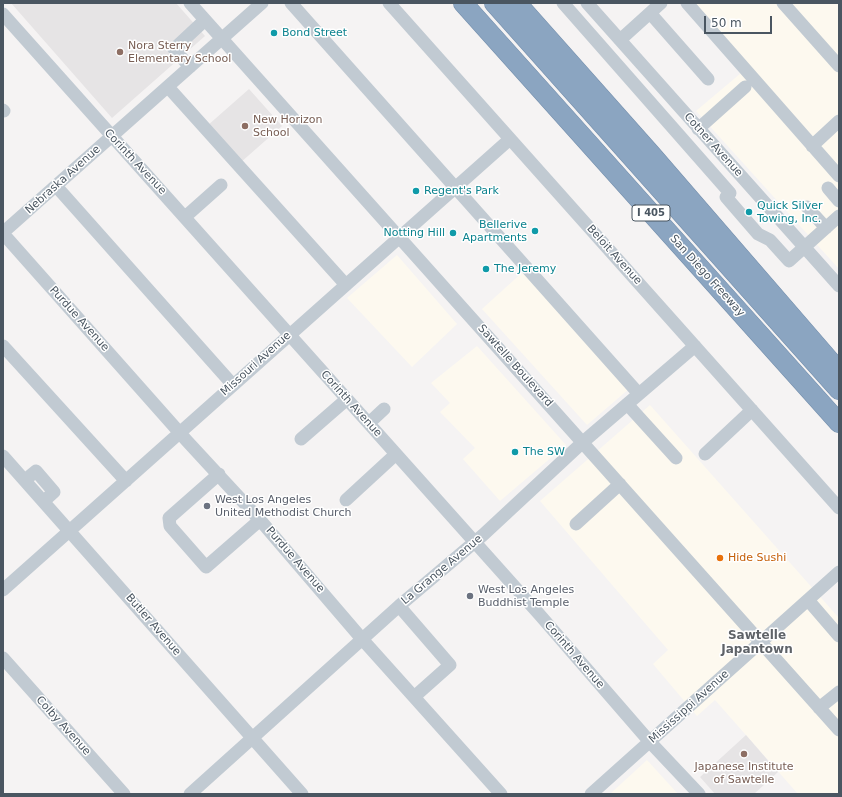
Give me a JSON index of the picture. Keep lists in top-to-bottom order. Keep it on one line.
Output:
{"streets":{"highway":["I 405","San Diego Freeway"],"street":["Cotner Avenue","Corinth Avenue","Nebraska Avenue","Beloit Avenue","Purdue Avenue","Missouri Avenue","Sawtelle Boulevard","La Grange Avenue","Butler Avenue","Mississippi Avenue","Colby Avenue"]},"crossings":[["Corinth Avenue","Nebraska Avenue"],["Corinth Avenue","Missouri Avenue"],["Corinth Avenue","La Grange Avenue"],["Corinth Avenue","Mississippi Avenue"],["Nebraska Avenue","Purdue Avenue"],["Nebraska Avenue","Sawtelle Boulevard"],["Beloit Avenue","Missouri Avenue"],["Beloit Avenue","La Grange Avenue"],["Purdue Avenue","Missouri Avenue"],["Purdue Avenue","La Grange Avenue"],["Missouri Avenue","Sawtelle Boulevard"],["Missouri Avenue","Butler Avenue"],["Sawtelle Boulevard","La Grange Avenue"],["Sawtelle Boulevard","Mississippi Avenue"],["La Grange Avenue","Butler Avenue"]],"districts":["Sawtelle Japantown"],"places":["Bond Street","Nora Sterry Elementary School","New Horizon School","Regent's Park","Quick Silver Towing, Inc.","Bellerive Apartments","Notting Hill","The Jeremy","The SW","West Los Angeles United Methodist Church","Hide Sushi","West Los Angeles Buddhist Temple","Japanese Institute of Sawtelle"],"scale_bar":"50 m"}
